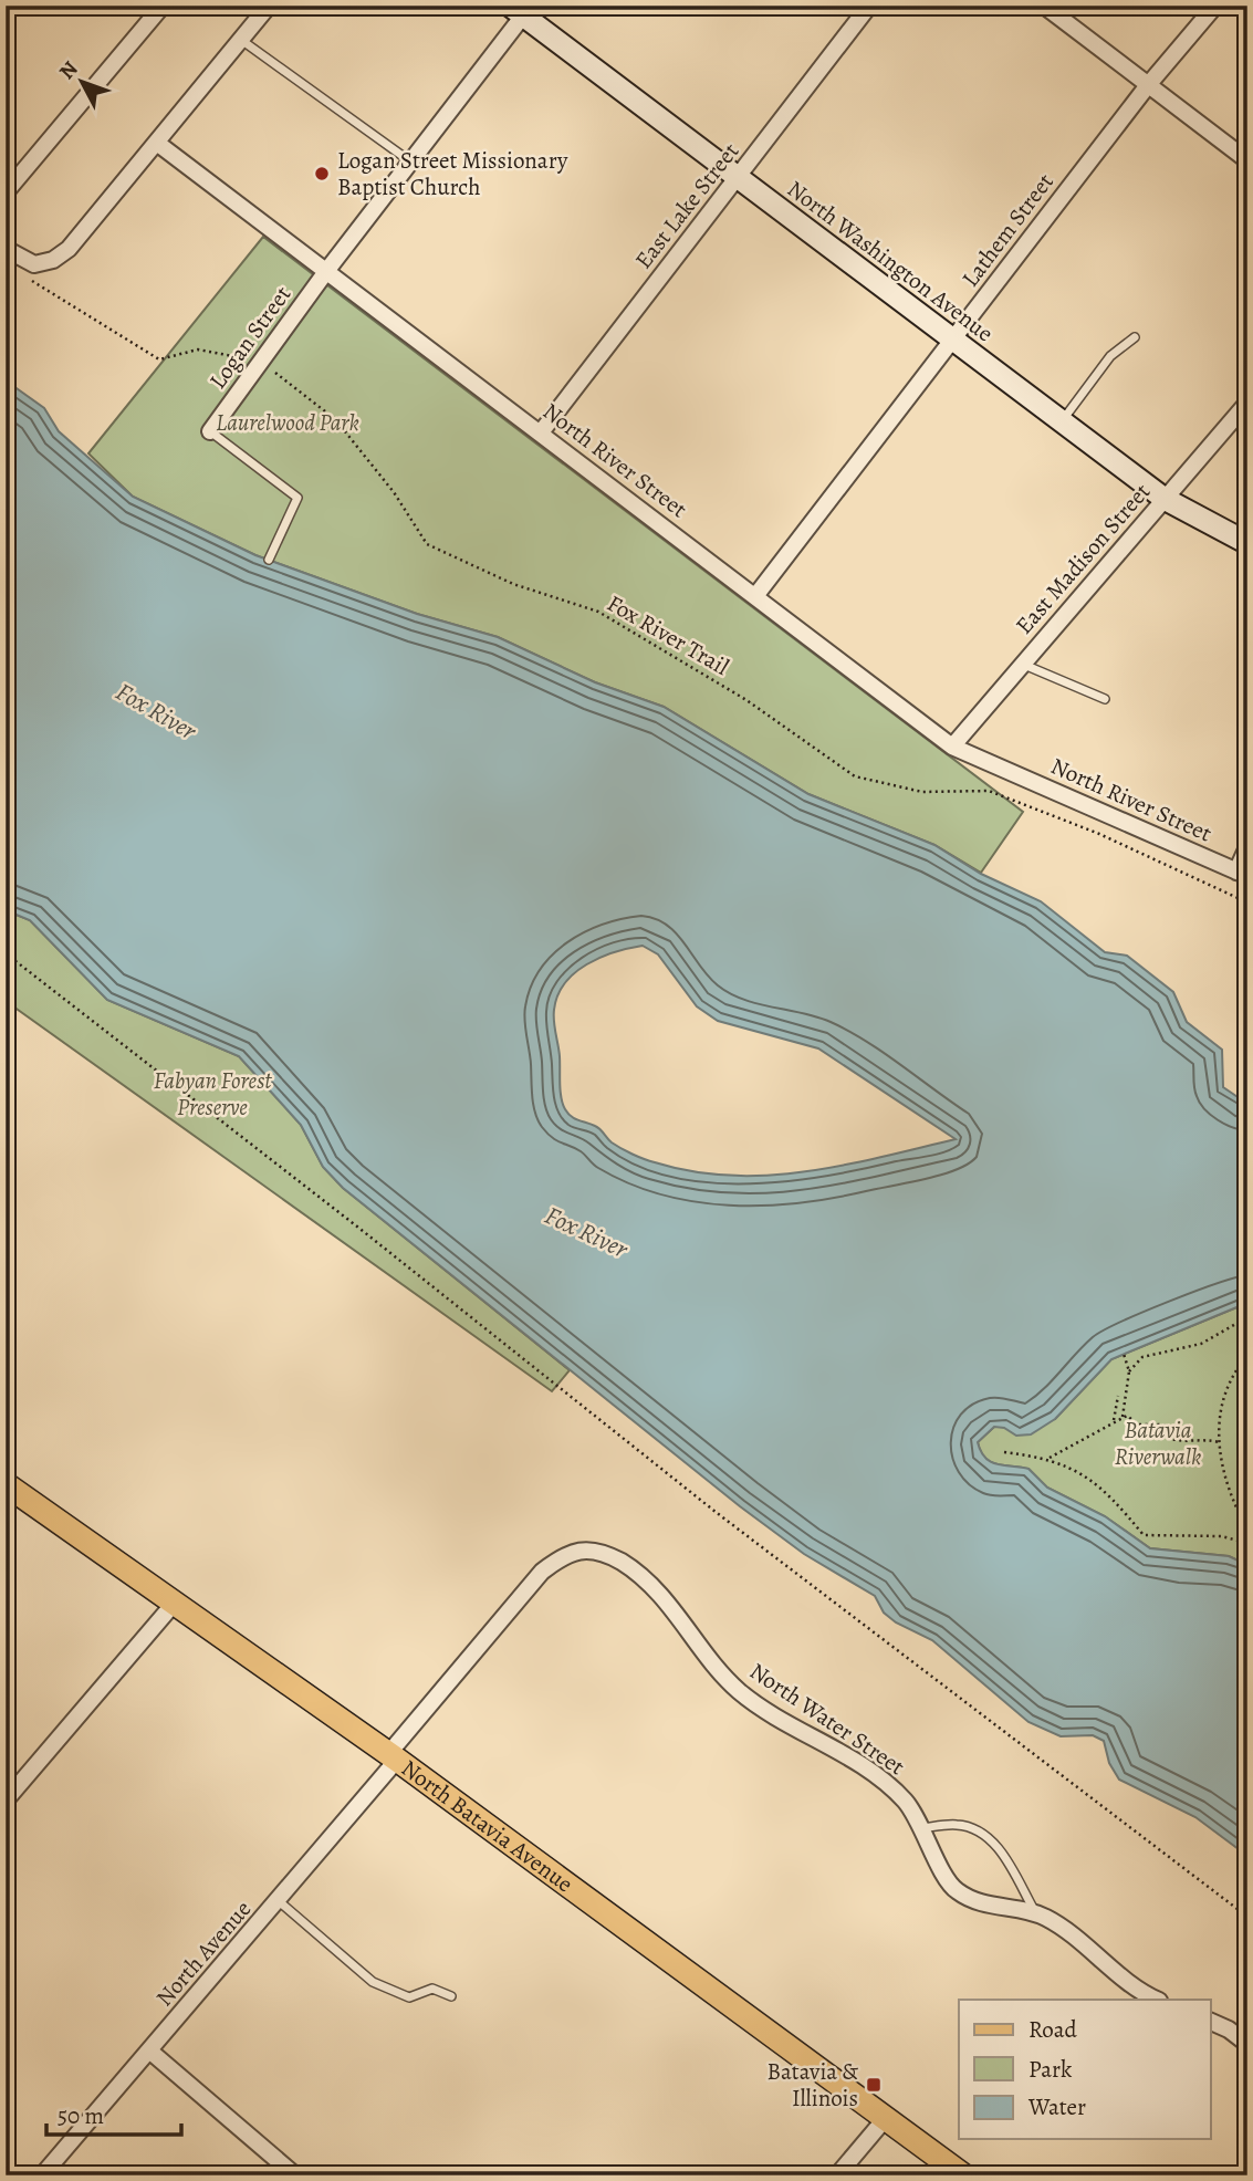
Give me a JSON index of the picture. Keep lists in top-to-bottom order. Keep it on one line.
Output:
{"streets":{"main road":["North Washington Avenue","North Batavia Avenue"],"street":["East Lake Street","Lathem Street","Logan Street","North River Street","East Madison Street","North Water Street","North Avenue"],"path":["Fox River Trail"]},"crossings":[["East Lake Street","North Washington Avenue"],["East Lake Street","North River Street"],["Lathem Street","North Washington Avenue"],["Lathem Street","North River Street"],["North Washington Avenue","Logan Street"],["North Washington Avenue","East Madison Street"],["Logan Street","North River Street"],["Logan Street","Fox River Trail"],["North River Street","East Madison Street"],["North Water Street","North Avenue"],["North Batavia Avenue","North Avenue"]],"water":["Fox River"],"parks":["Laurelwood Park","Fabyan Forest Preserve","Batavia Riverwalk"],"places":{"other":["Logan Street Missionary Baptist Church"],"transit":["Batavia & Illinois"]},"legend":["Road","Park","Water"],"scale_bar":"50 m","north":"top left"}
